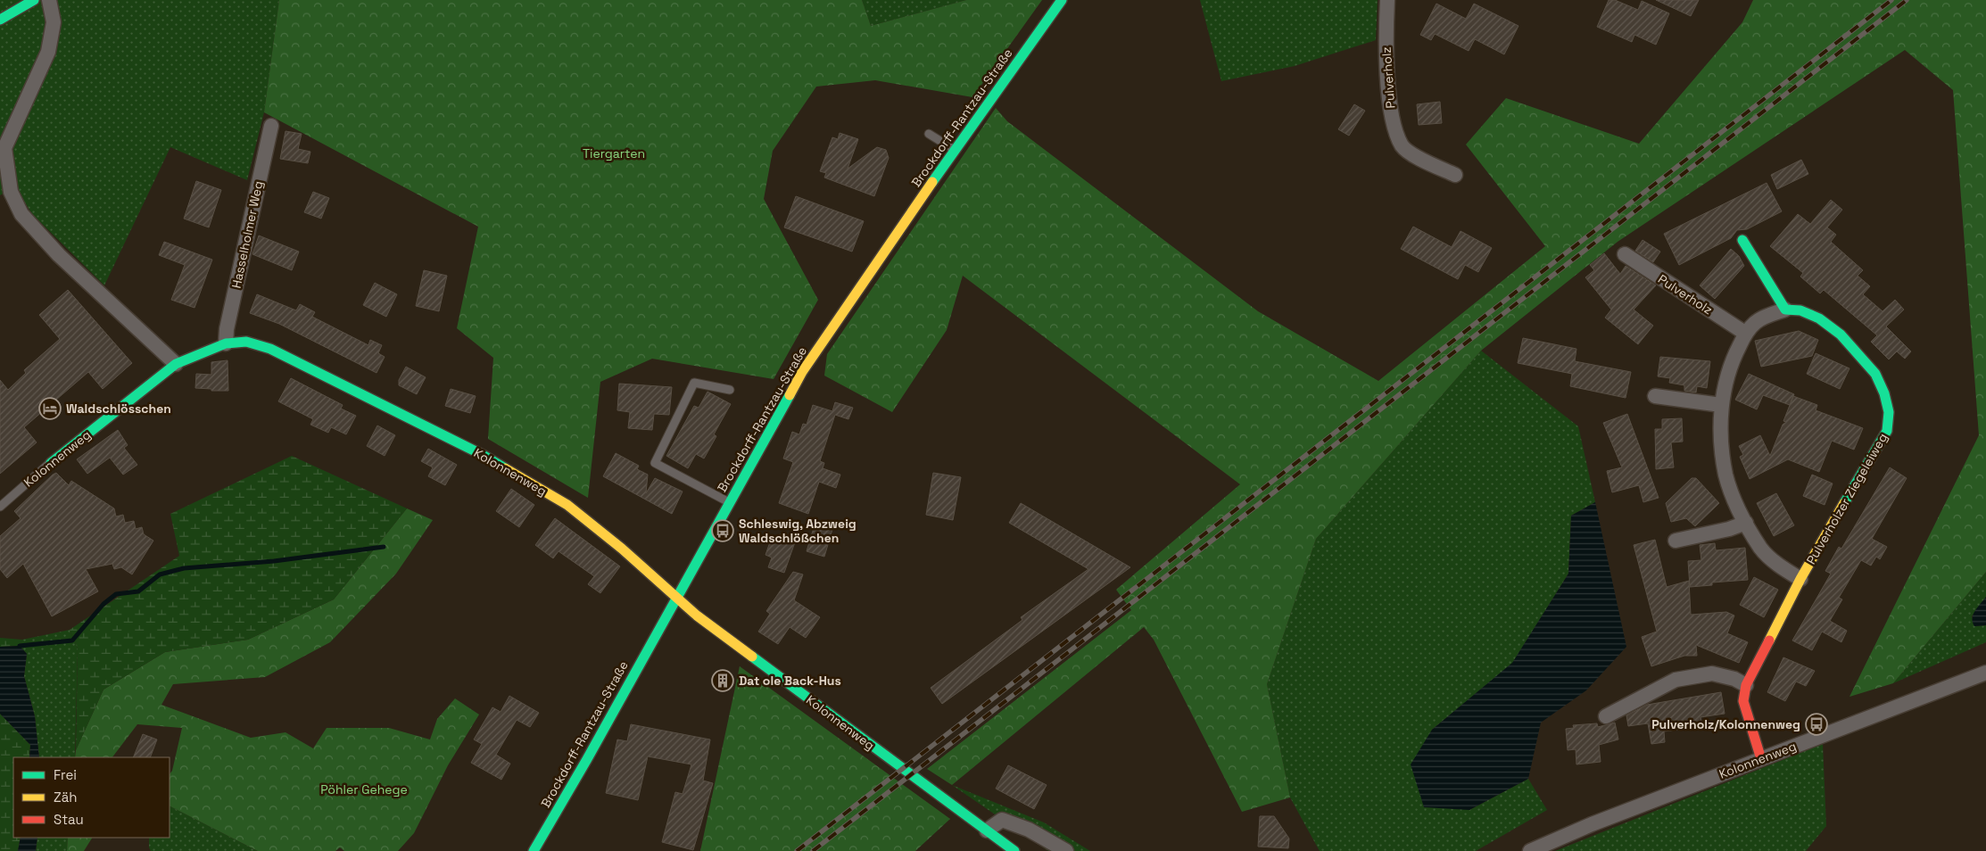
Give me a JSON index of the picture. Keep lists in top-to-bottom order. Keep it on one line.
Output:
{"streets":{"main road":["Brockdorff-Rantzau-Straße","Kolonnenweg","Pulverholzer Ziegeleiweg"],"street":["Pulverholz","Hasselholmer Weg"]},"crossings":[["Pulverholz","Pulverholzer Ziegeleiweg"],["Brockdorff-Rantzau-Straße","Kolonnenweg"],["Hasselholmer Weg","Kolonnenweg"],["Kolonnenweg","Pulverholzer Ziegeleiweg"]],"parks":["Tiergarten","Pöhler Gehege"],"places":{"hotel":["Waldschlösschen"],"bus stop":["Schleswig, Abzweig Waldschlößchen","Pulverholz/Kolonnenweg"],"building":["Dat ole Back-Hus"]},"legend":["Frei","Zäh","Stau"]}
